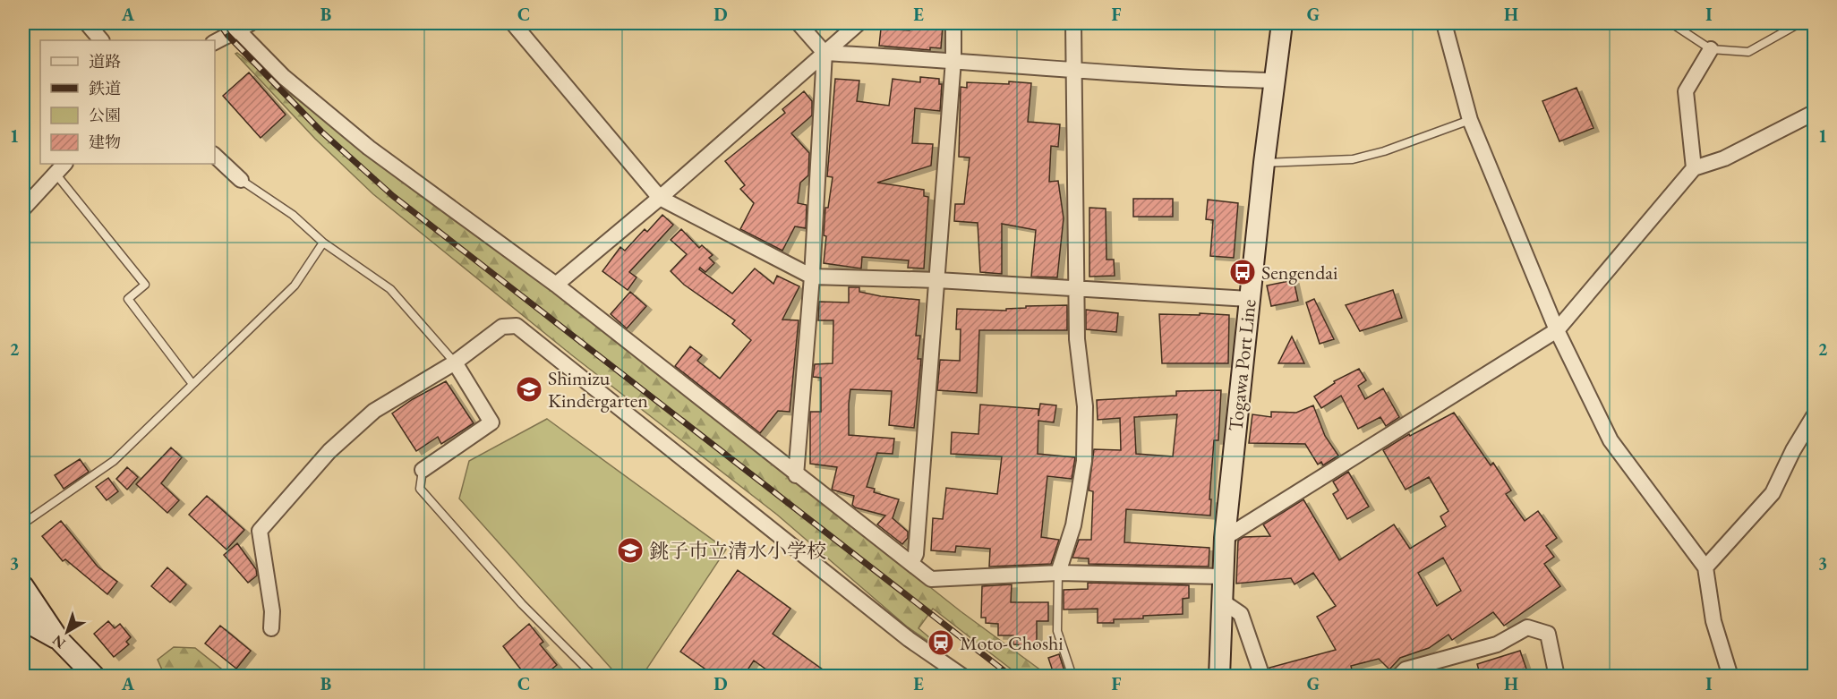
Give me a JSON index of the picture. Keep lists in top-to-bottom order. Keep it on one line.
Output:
{"streets":{"main road":["Togawa Port Line"]},"places":{"bus stop":["Sengendai"],"school or university":["Shimizu Kindergarten","銚子市立清水小学校"],"station":["Moto-Choshi"]},"legend":["道路","鉄道","公園","建物"],"north":"bottom left","grid":{"columns":["A","B","C","D","E","F","G","H","I"],"rows":["1","2","3"]}}
